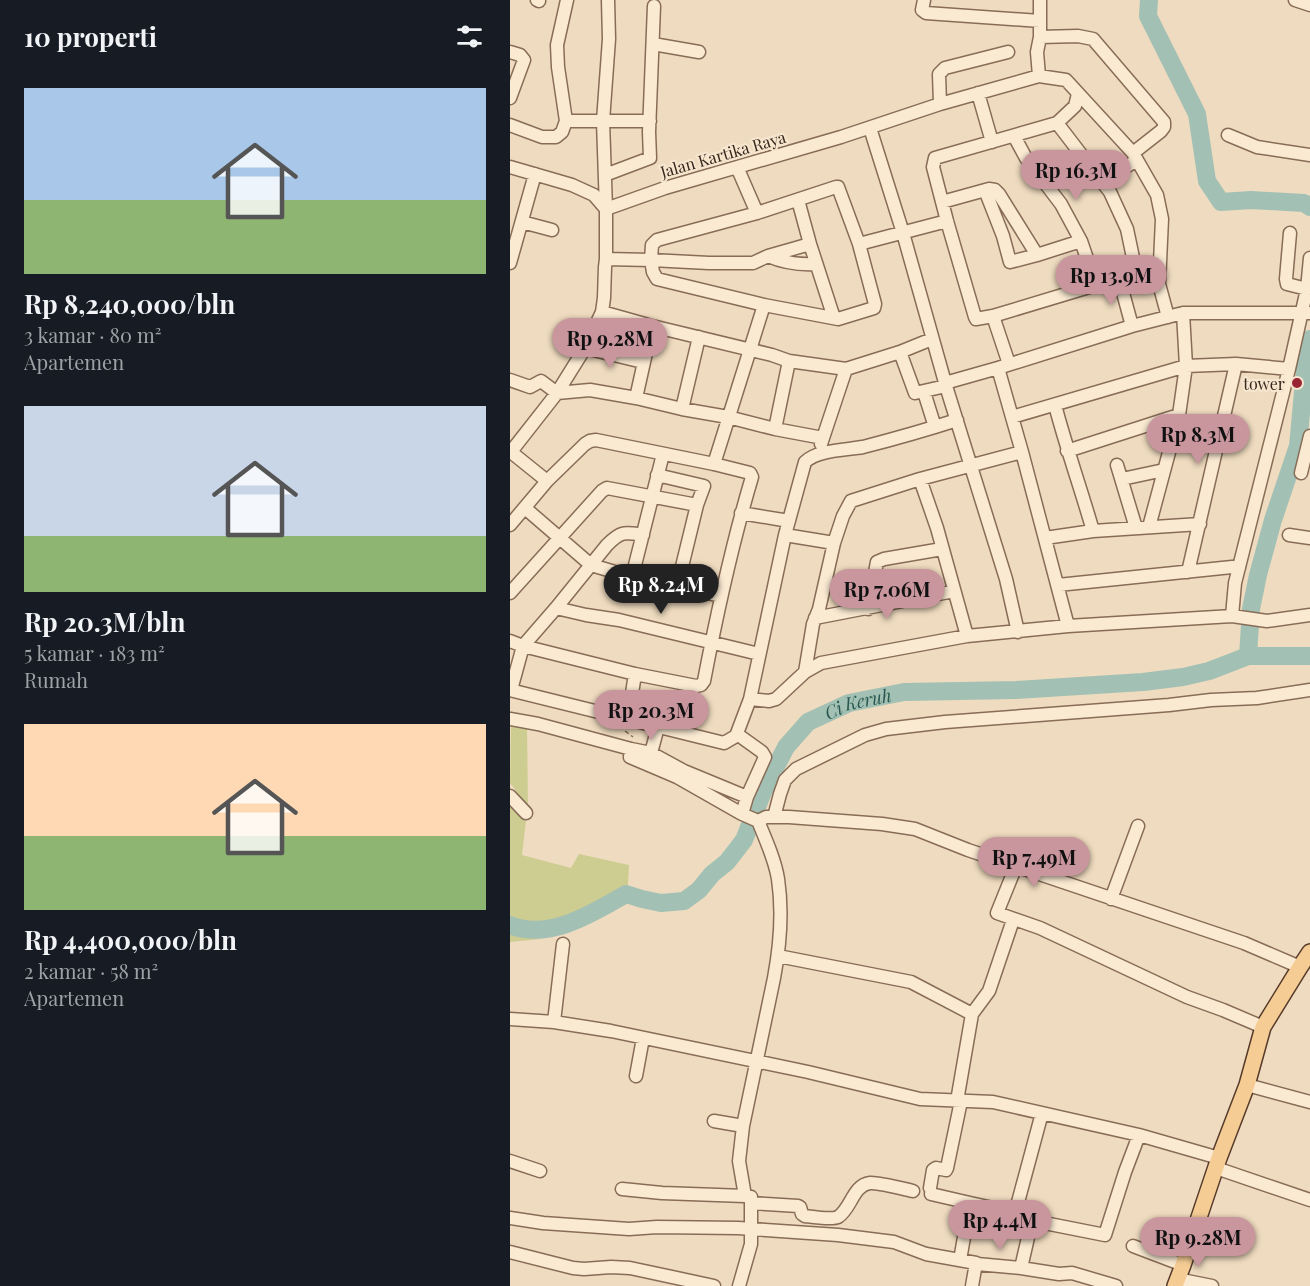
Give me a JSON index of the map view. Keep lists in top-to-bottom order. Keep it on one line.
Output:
{"streets":{"street":["Jalan Kartika Raya"]},"water":["Ci Keruh"],"places":["tower"],"page":{"heading":"10 properti","list":[{"name":"Rp 8,240,000/bln","note":"3 kamar · 80 m² · Apartemen"},{"name":"Rp 20.3M/bln","note":"5 kamar · 183 m² · Rumah"},{"name":"Rp 4,400,000/bln","note":"2 kamar · 58 m² · Apartemen"}],"price":["Rp 16.3M","Rp 13.9M","Rp 9.28M","Rp 8.3M","Rp 8.24M","Rp 7.06M","Rp 20.3M","Rp 7.49M","Rp 4.4M","Rp 9.28M"]}}
